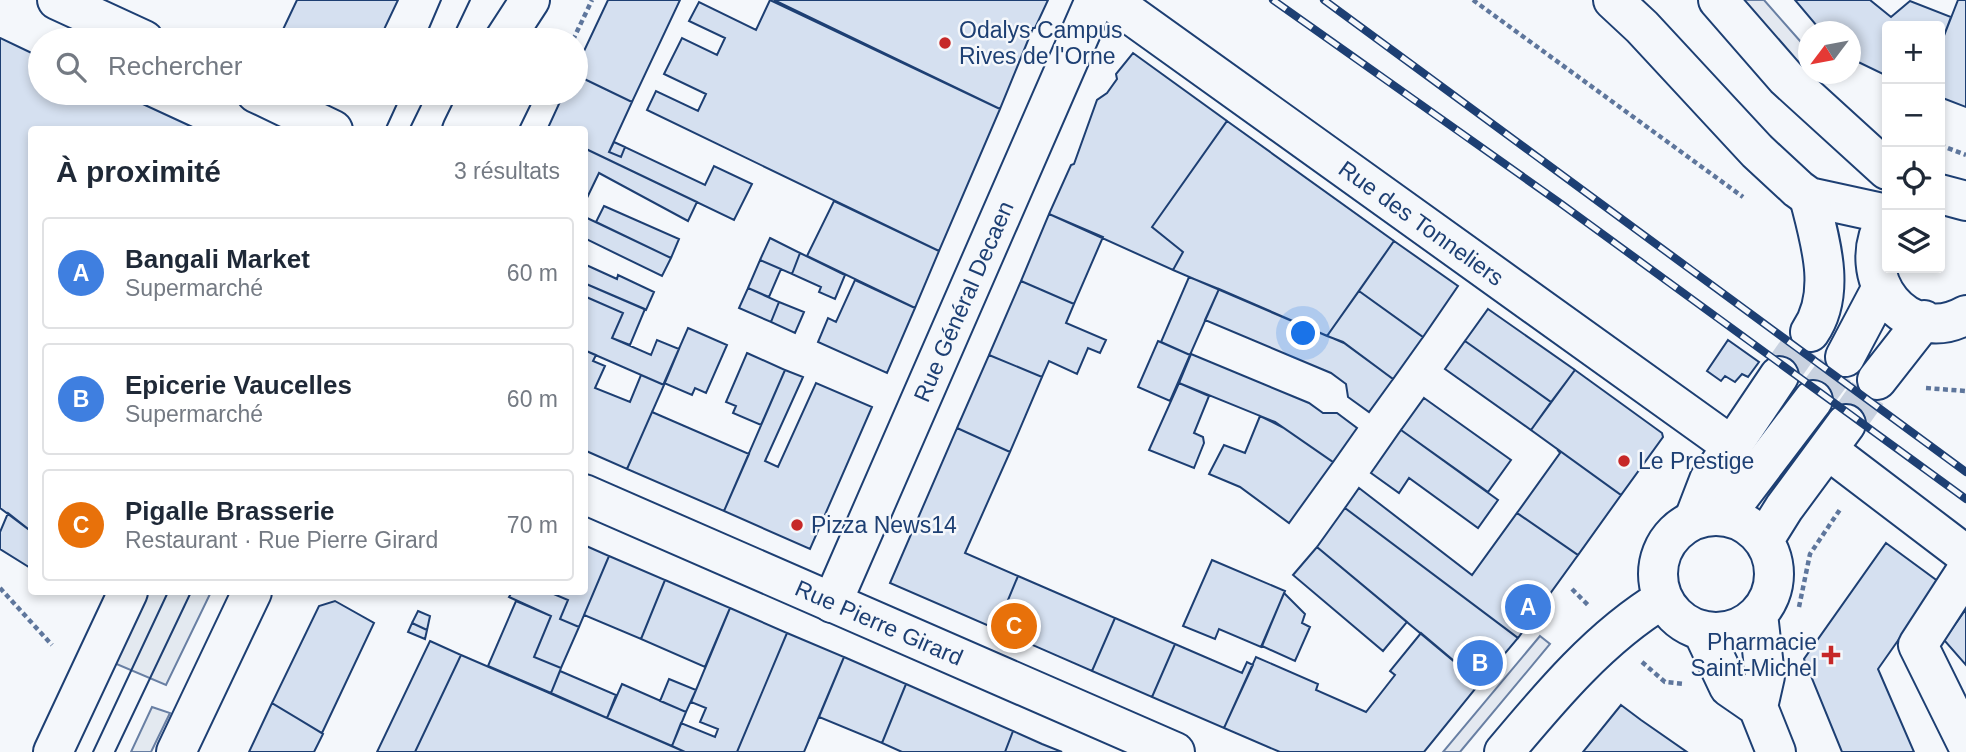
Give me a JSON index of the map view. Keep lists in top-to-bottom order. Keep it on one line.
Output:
{"streets":{"street":["Rue des Tonneliers","Rue Général Decaen","Rue Pierre Girard"]},"crossings":[["Rue Général Decaen","Rue Pierre Girard"]],"places":{"other":["Odalys Campus Rives de l'Orne","Le Prestige","Pizza News14"],"health":["Pharmacie Saint-Michel"]},"north":"bottom left","page":{"map_buttons":["+","−"],"search":"Rechercher","heading":["À proximité","3 résultats"],"list":[{"mark":"A","name":"Bangali Market","note":"Supermarché","value":"60 m"},{"mark":"B","name":"Epicerie Vaucelles","note":"Supermarché","value":"60 m"},{"mark":"C","name":"Pigalle Brasserie","note":"Restaurant · Rue Pierre Girard","value":"70 m"}],"pins":["A","C","B"]}}
